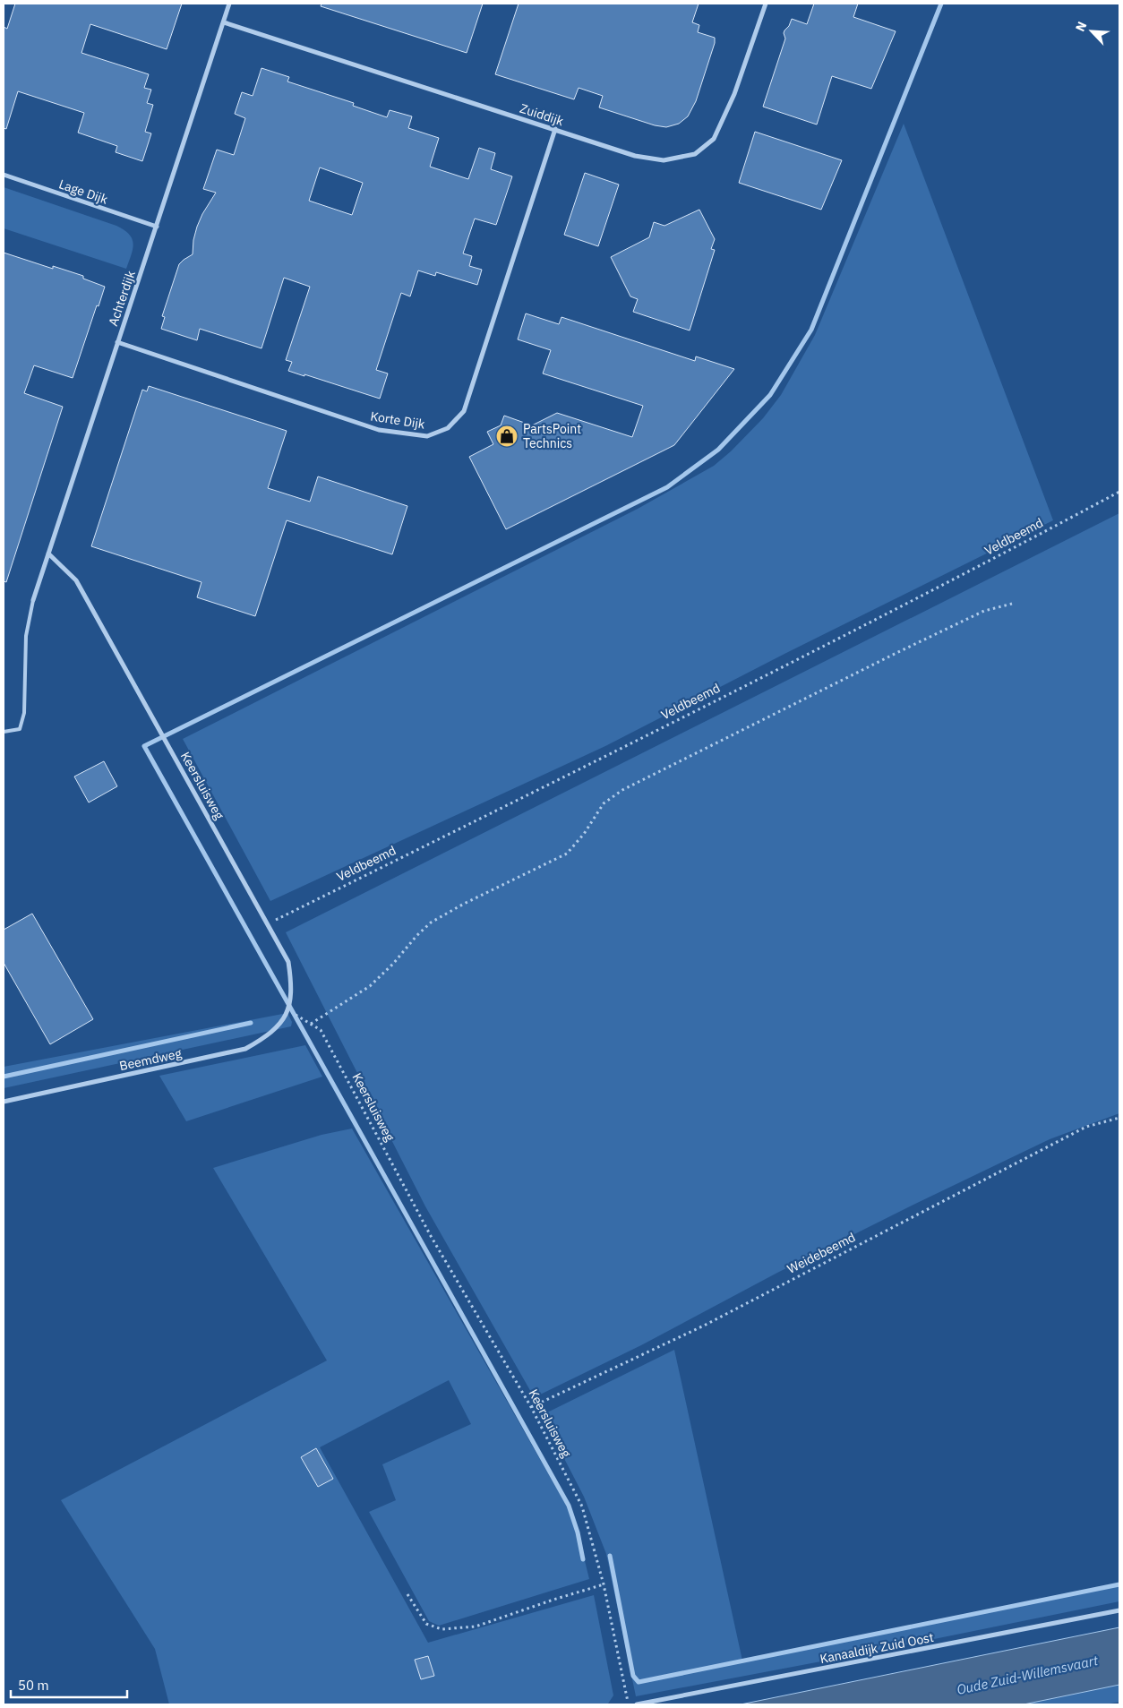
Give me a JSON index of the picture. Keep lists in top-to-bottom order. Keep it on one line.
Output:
{"streets":{"street":["Zuiddijk","Lage Dijk","Achterdijk","Korte Dijk","Keersluisweg","Beemdweg","Kanaaldijk Zuid Oost"],"path":["Veldbeemd","Weidebeemd"]},"crossings":[["Zuiddijk","Achterdijk"],["Zuiddijk","Korte Dijk"],["Lage Dijk","Achterdijk"],["Achterdijk","Korte Dijk"],["Achterdijk","Keersluisweg"],["Veldbeemd","Keersluisweg"],["Keersluisweg","Beemdweg"],["Keersluisweg","Weidebeemd"]],"water":["Oude Zuid-Willemsvaart"],"places":{"shop":["PartsPoint Technics"]},"scale_bar":"50 m","north":"top left"}
